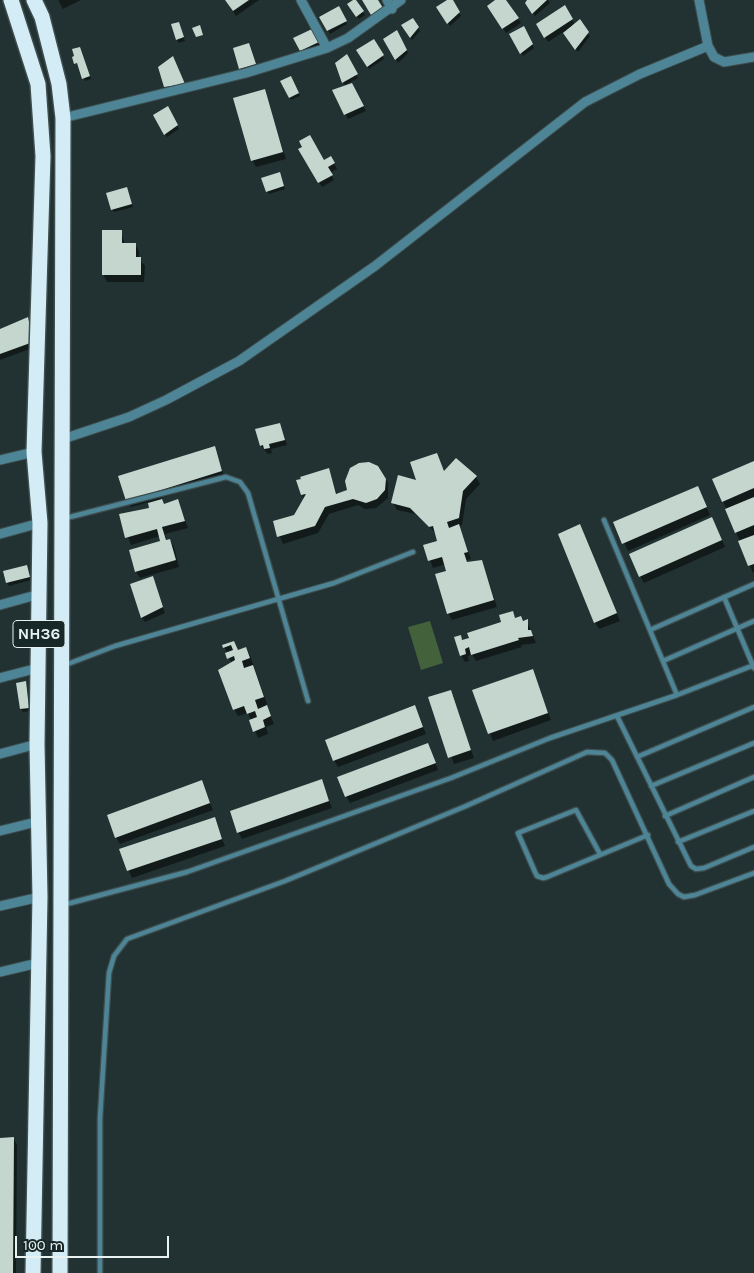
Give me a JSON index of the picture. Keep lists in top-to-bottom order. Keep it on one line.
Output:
{"streets":{"highway":["NH36"]},"scale_bar":"100 m"}
